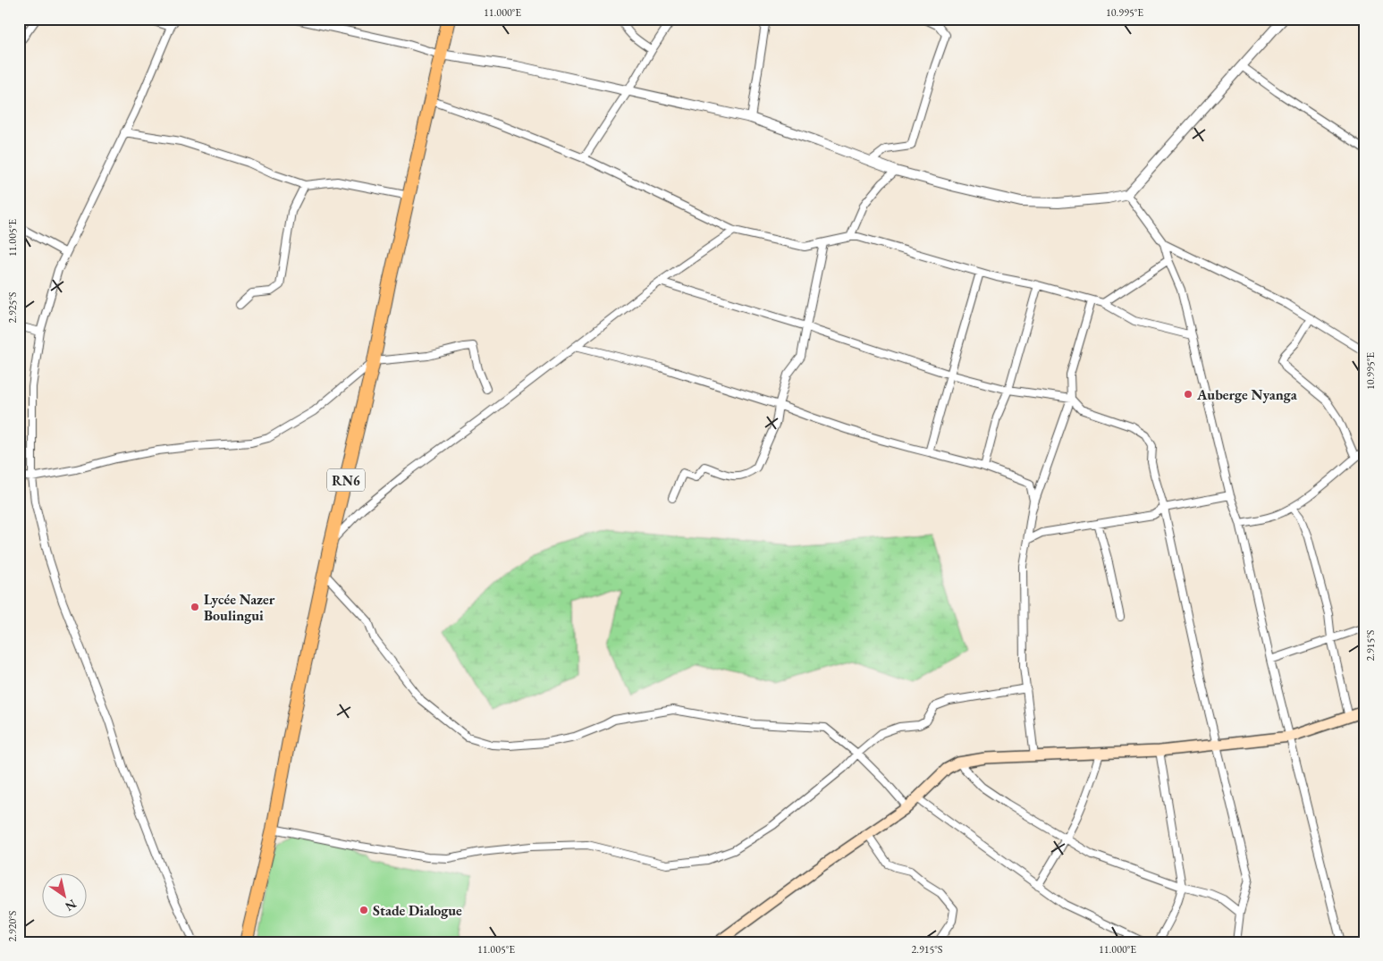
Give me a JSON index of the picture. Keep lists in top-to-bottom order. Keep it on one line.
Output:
{"streets":{"highway":["RN6"]},"places":["Auberge Nyanga","Lycée Nazer Boulingui","Stade Dialogue"],"north":"bottom right","coordinates":["11.000°E","10.995°E","11.005°E","2.925°S","2.915°S","2.920°S"]}
